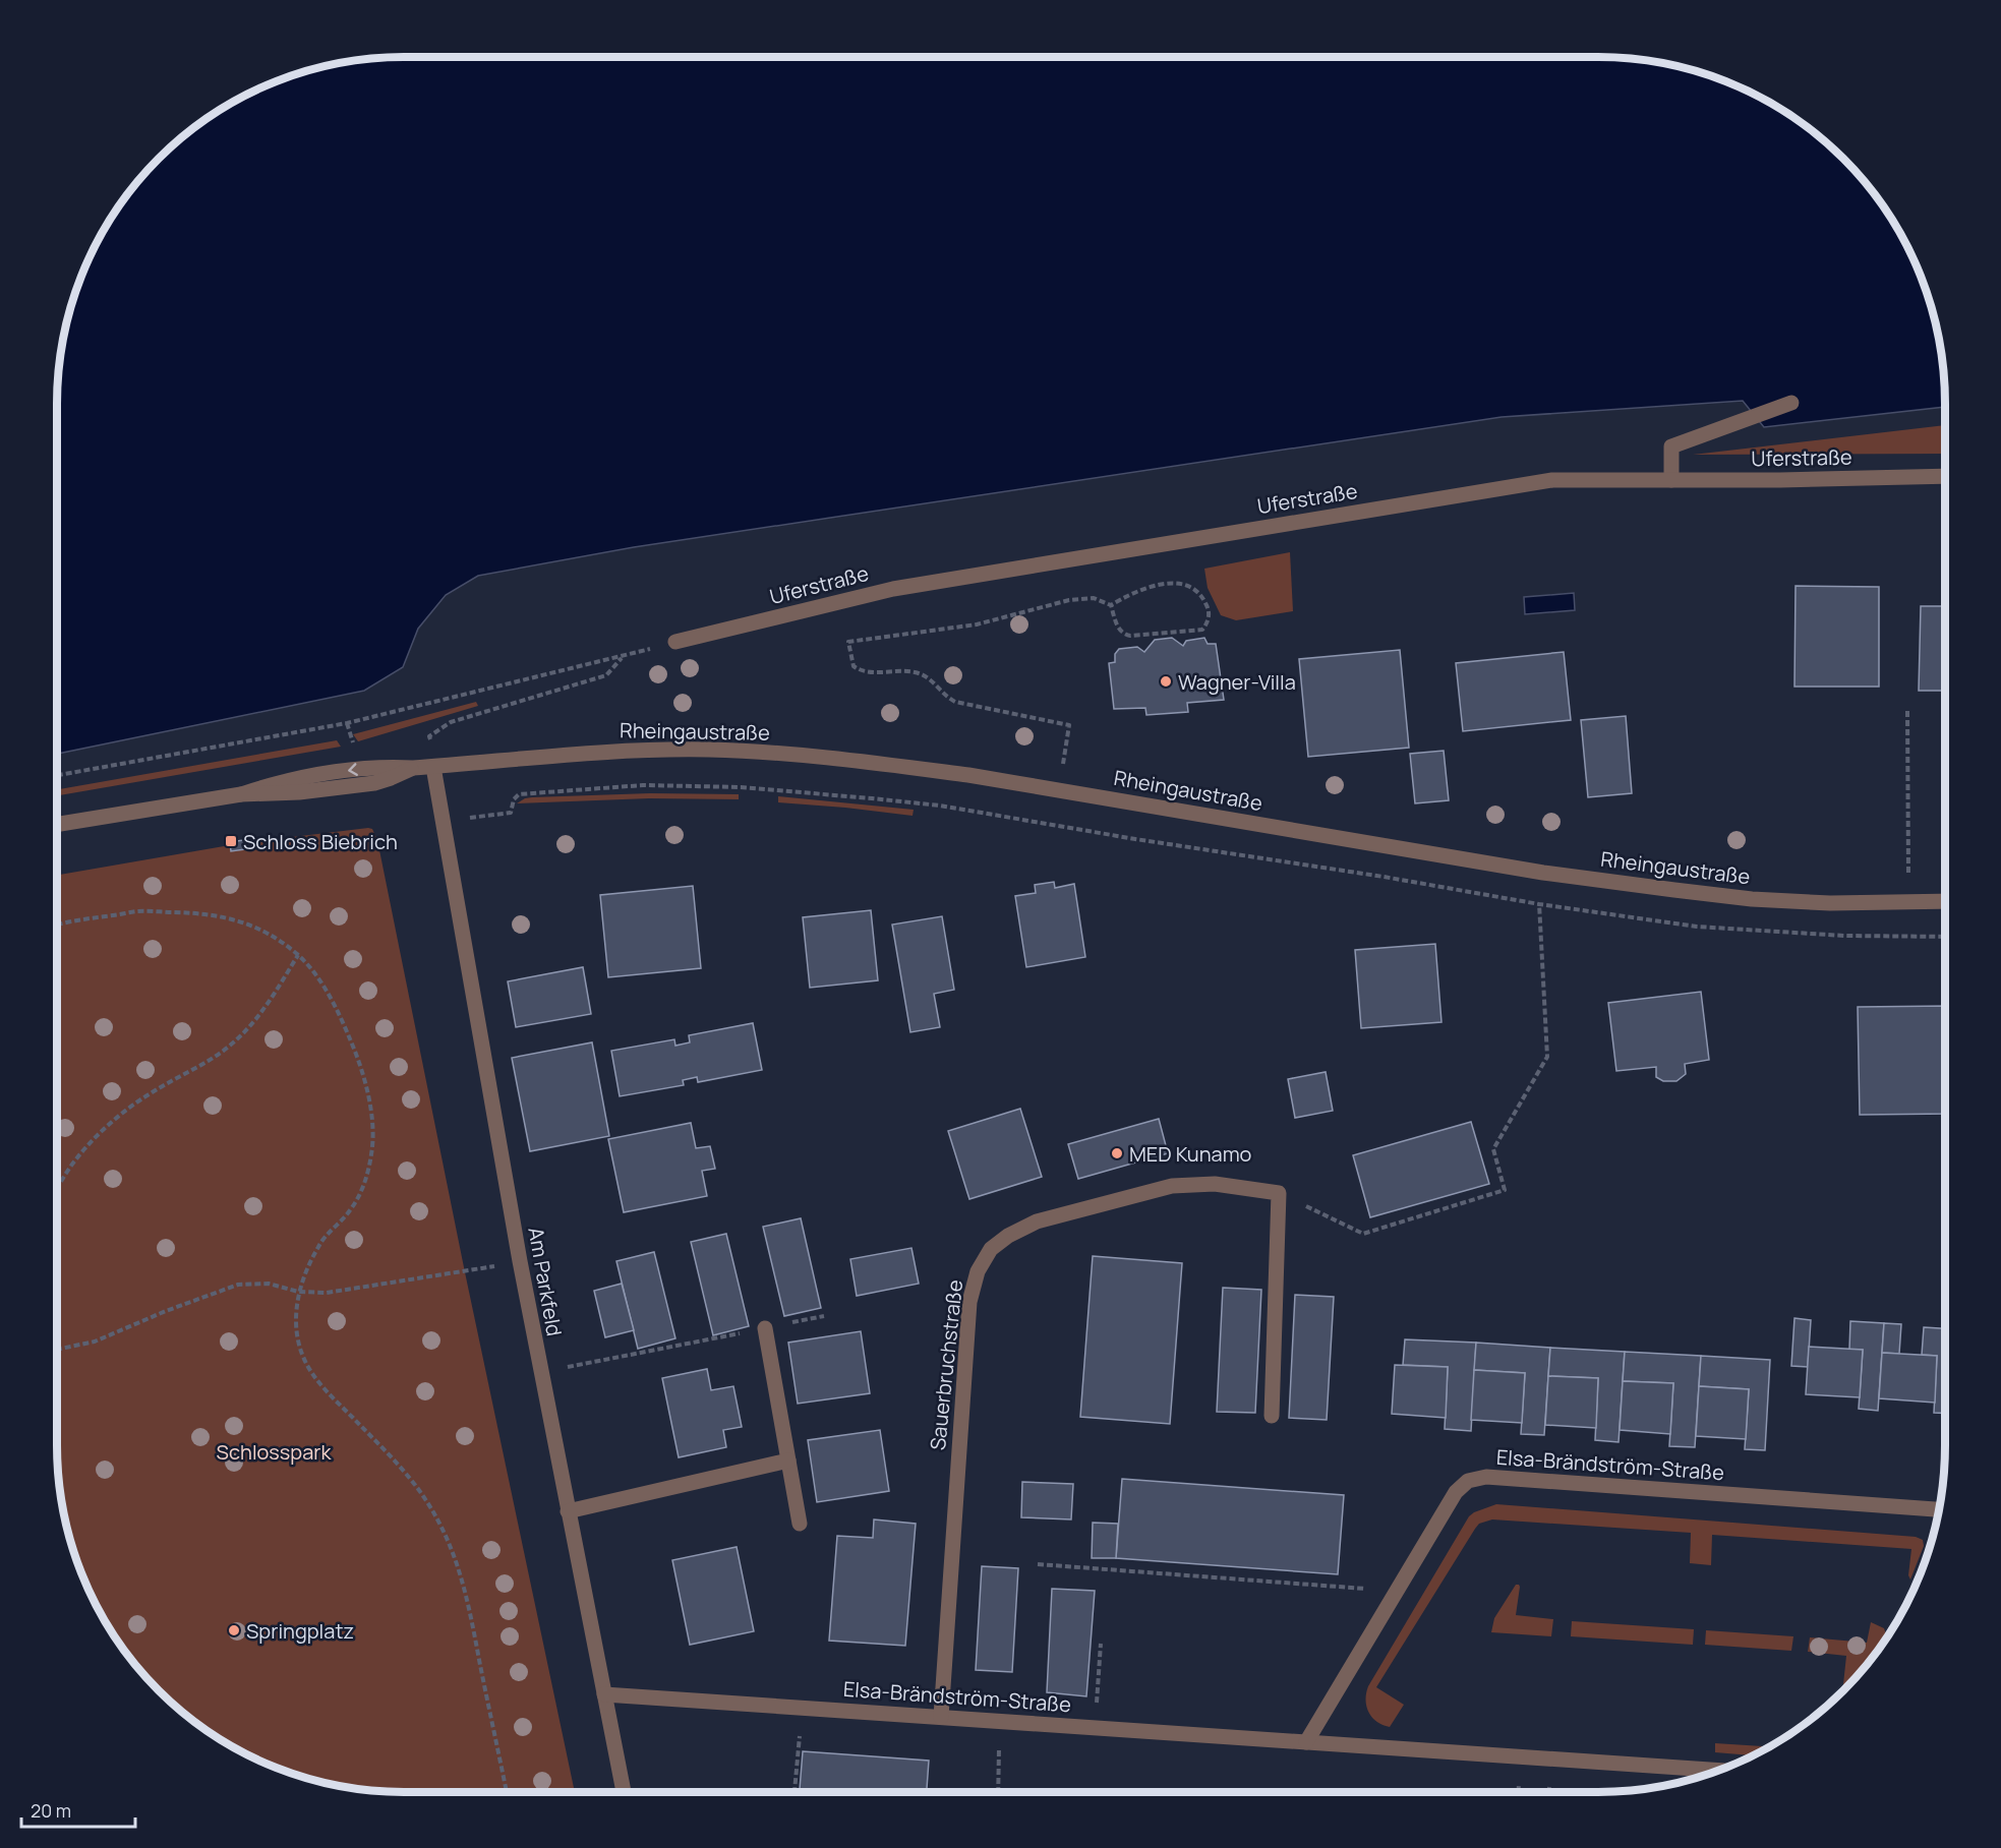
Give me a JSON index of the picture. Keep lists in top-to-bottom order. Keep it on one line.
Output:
{"streets":{"street":["Uferstraße","Rheingaustraße","Am Parkfeld","Sauerbruchstraße","Elsa-Brändström-Straße"]},"crossings":[["Rheingaustraße","Am Parkfeld"],["Am Parkfeld","Elsa-Brändström-Straße"],["Sauerbruchstraße","Elsa-Brändström-Straße"]],"parks":["Schlosspark"],"places":{"other":["Wagner-Villa","MED Kunamo","Springplatz"],"transit":["Schloss Biebrich"]},"scale_bar":"20 m"}
